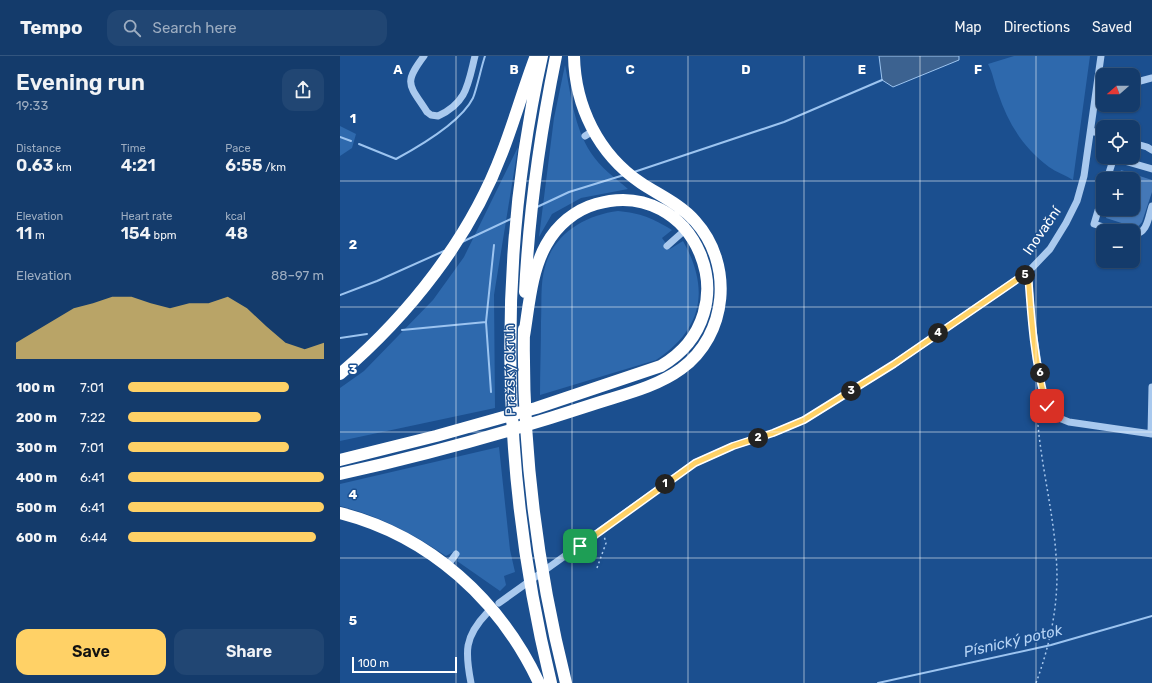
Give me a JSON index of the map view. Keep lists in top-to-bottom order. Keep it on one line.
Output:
{"streets":{"highway":["Pražský okruh"],"street":["Inovační"]},"water":["Písnický potok"],"scale_bar":"100 m","north":"left","page":{"header":"Tempo","search":"Search here","nav":["Map","Directions","Saved"],"heading":["Evening run","19:33"],"map_buttons":["+","−"],"stats":[["Distance","0.63 km"],["Time","4:21"],["Pace","6:55 /km"],["Elevation","11 m"],["Heart rate","154 bpm"],["kcal","48"]],"chart":["Elevation","88–97 m"],"pins":["5","4","6","3","2","1"],"list":[{"name":"100 m","note":"7:01"},{"name":"200 m","note":"7:22"},{"name":"300 m","note":"7:01"},{"name":"400 m","note":"6:41"},{"name":"500 m","note":"6:41"},{"name":"600 m","note":"6:44"}],"buttons":["Save","Share"],"scale":"100 m"},"grid":{"columns":["A","B","C","D","E","F"],"rows":["1","2","3","4","5"]}}
